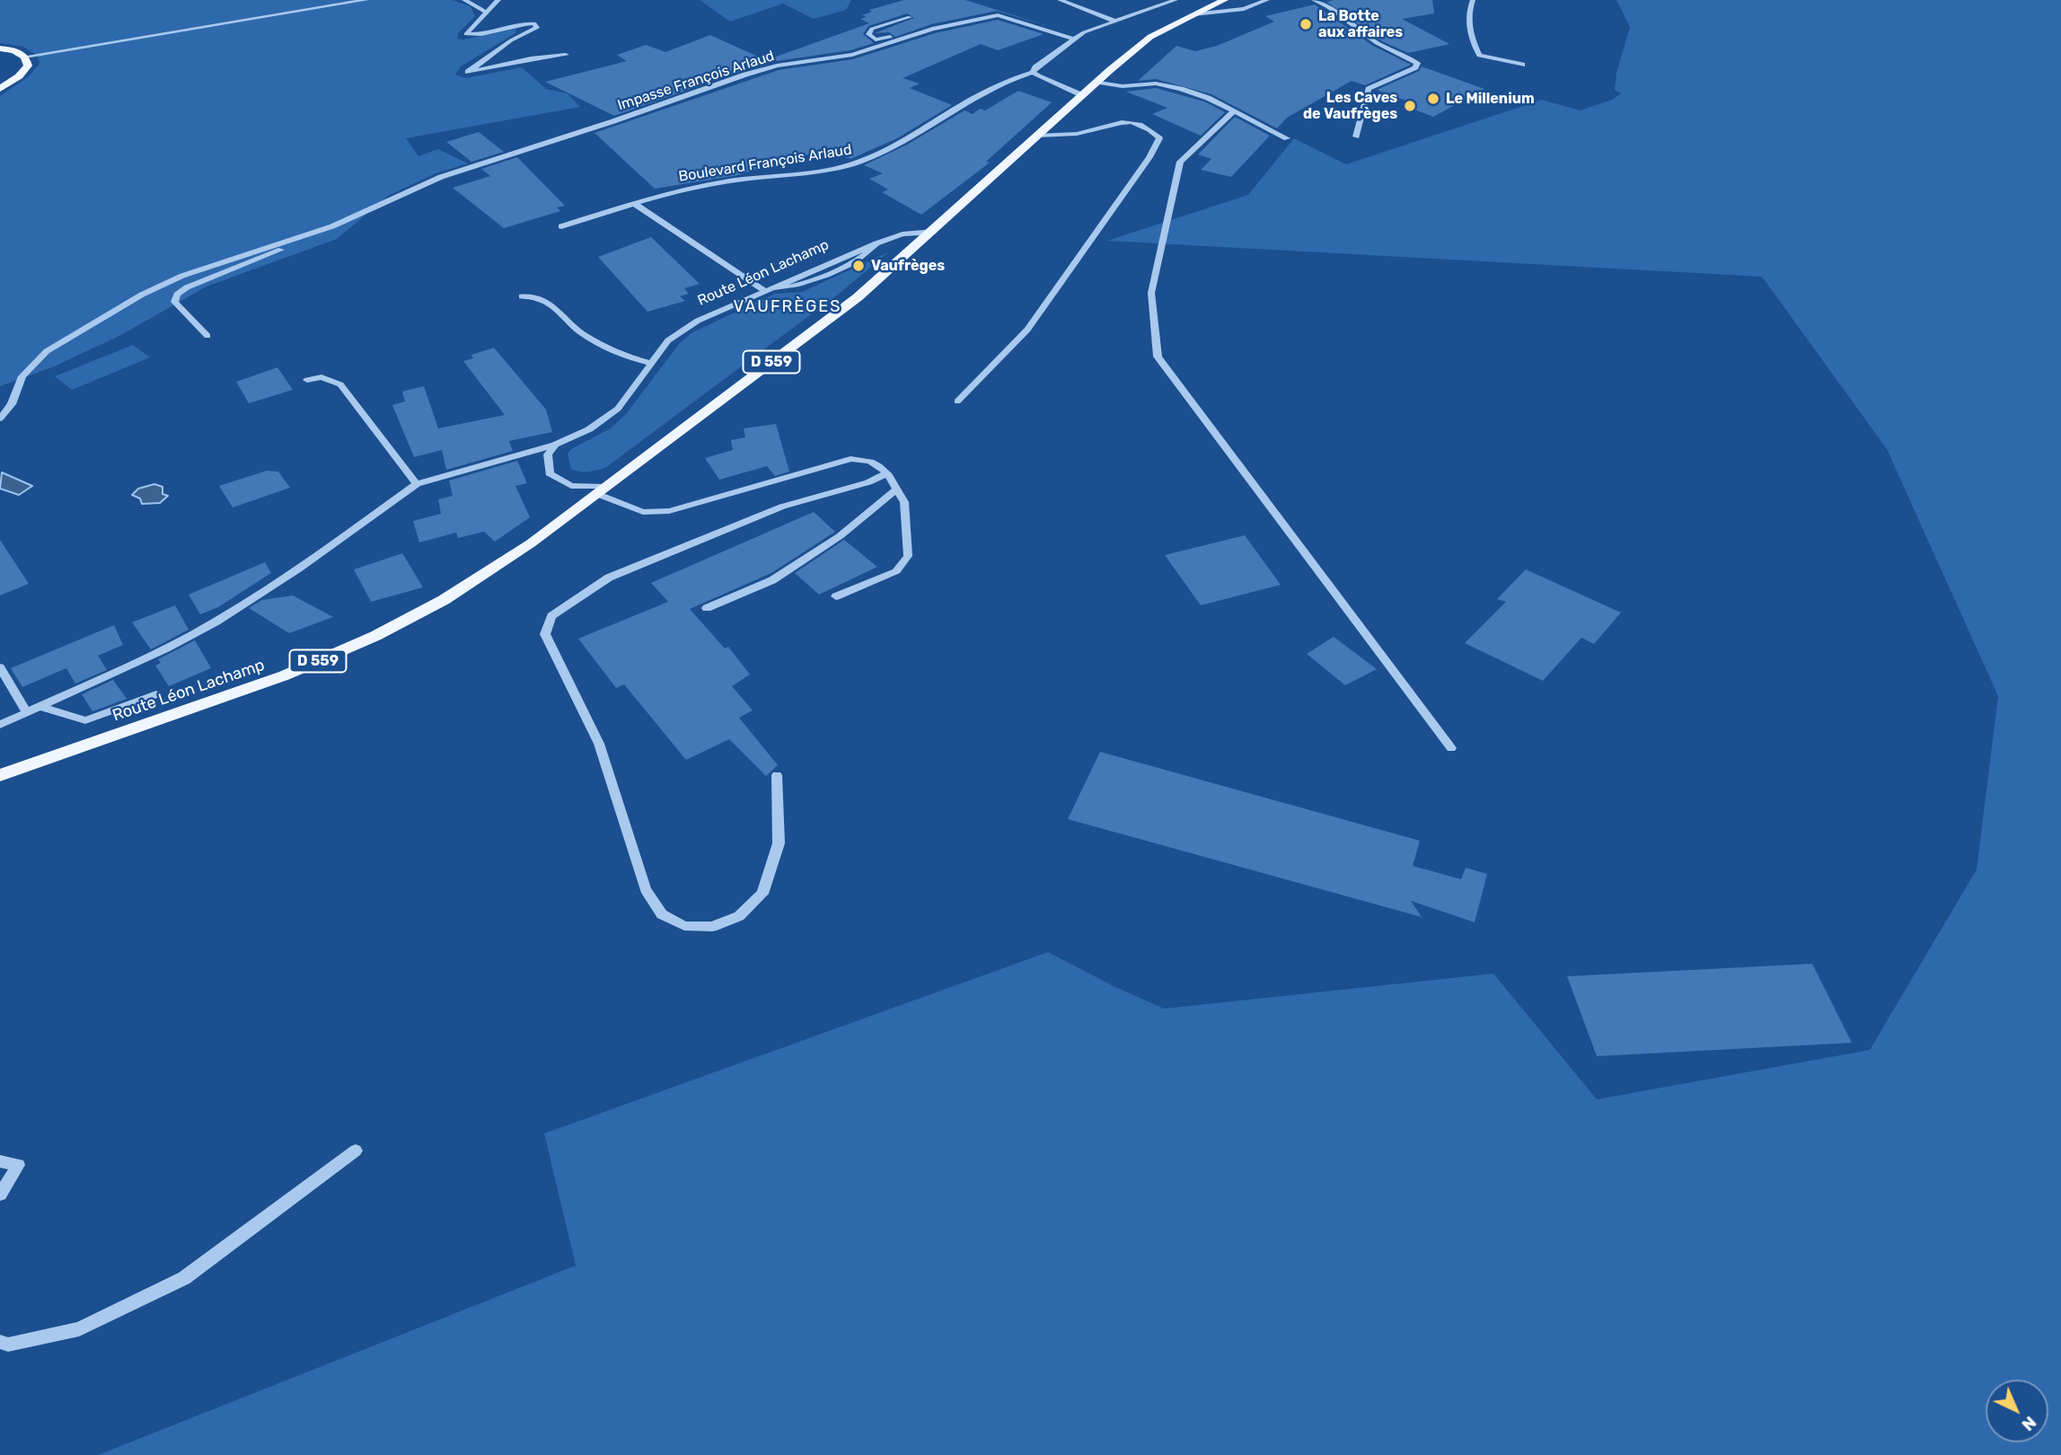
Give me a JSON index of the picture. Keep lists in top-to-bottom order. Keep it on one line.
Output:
{"streets":{"main road":["Route Léon Lachamp","D 559"],"street":["Impasse François Arlaud","Boulevard François Arlaud"]},"crossings":[["Impasse François Arlaud","Boulevard François Arlaud"]],"districts":["VAUFRÈGES"],"places":["La Botte aux affaires","Le Millenium","Les Caves de Vaufrèges","Vaufrèges"],"north":"bottom right"}
